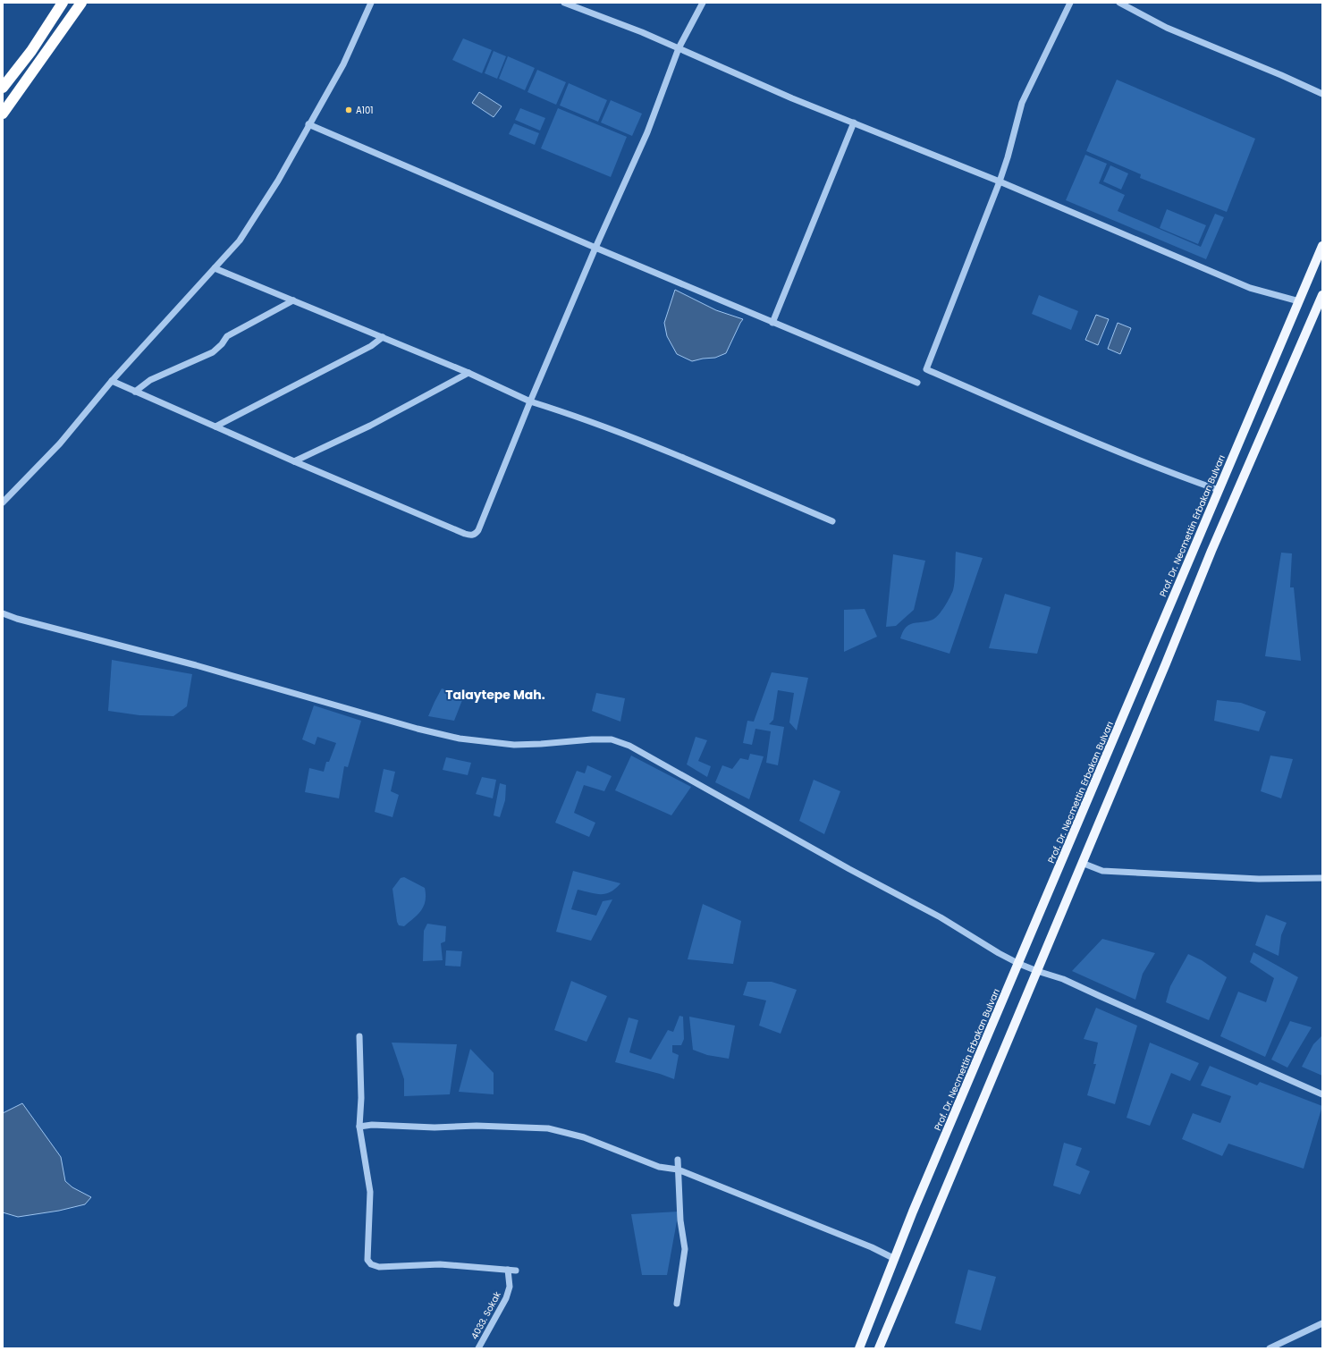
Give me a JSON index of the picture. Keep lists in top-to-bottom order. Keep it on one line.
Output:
{"streets":{"main road":["Prof. Dr. Necmettin Erbakan Bulvarı"],"street":["4033. Sokak"]},"districts":["Talaytepe Mah."],"places":["A101"]}
